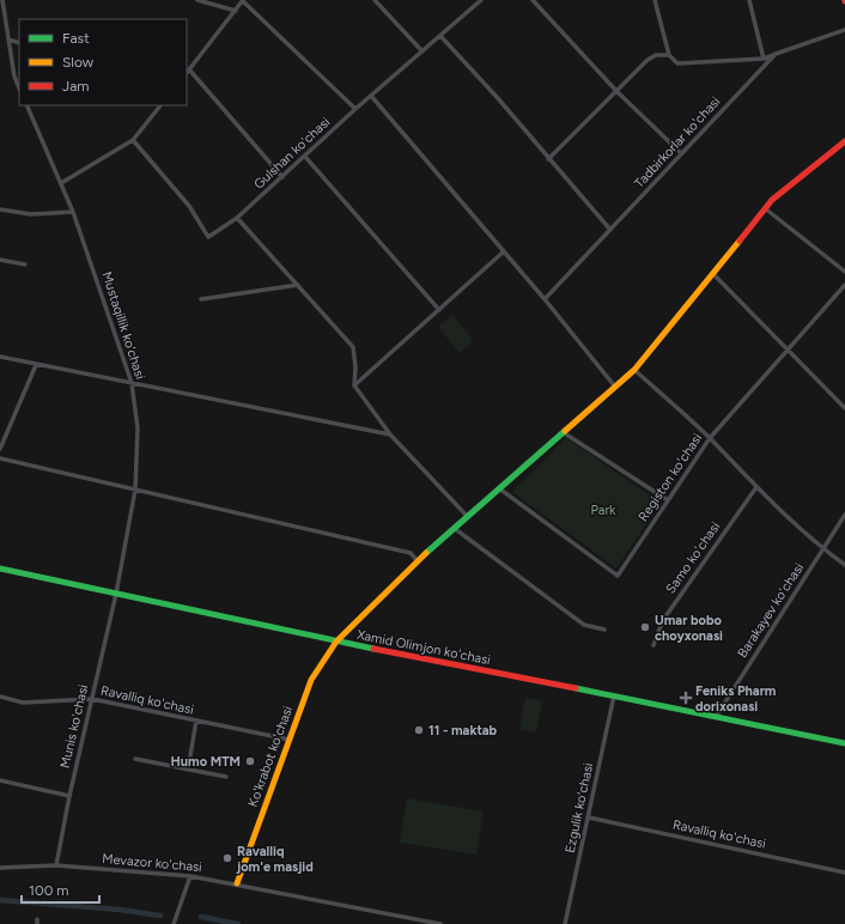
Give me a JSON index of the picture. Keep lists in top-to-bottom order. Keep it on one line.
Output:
{"streets":{"street":["Tadbirkorlar ko'chasi","Gulshan ko'chasi","Mustaqillik ko'chasi","Registon ko'chasi","Samo ko'chasi","Barakayev ko'chasi","Xamid Olimjon ko'chasi","Ravalliq ko'chasi","Munis ko'chasi","Ko'krabot ko'chasi","Ezgulik ko'chasi","Mevazor ko'chasi"]},"crossings":[["Mustaqillik ko'chasi","Xamid Olimjon ko'chasi"],["Mustaqillik ko'chasi","Munis ko'chasi"],["Registon ko'chasi","Ko'krabot ko'chasi"],["Barakayev ko'chasi","Xamid Olimjon ko'chasi"],["Xamid Olimjon ko'chasi","Munis ko'chasi"],["Xamid Olimjon ko'chasi","Ko'krabot ko'chasi"],["Xamid Olimjon ko'chasi","Ezgulik ko'chasi"],["Ravalliq ko'chasi","Munis ko'chasi"],["Ravalliq ko'chasi","Ko'krabot ko'chasi"],["Ravalliq ko'chasi","Ezgulik ko'chasi"],["Munis ko'chasi","Mevazor ko'chasi"],["Ko'krabot ko'chasi","Mevazor ko'chasi"]],"parks":["Park"],"places":{"other":["Umar bobo choyxonasi","11 - maktab","Humo MTM","Ravalliq jom'e masjid"],"health":["Feniks Pharm dorixonasi"]},"legend":["Fast","Slow","Jam"],"scale_bar":"100 m"}
